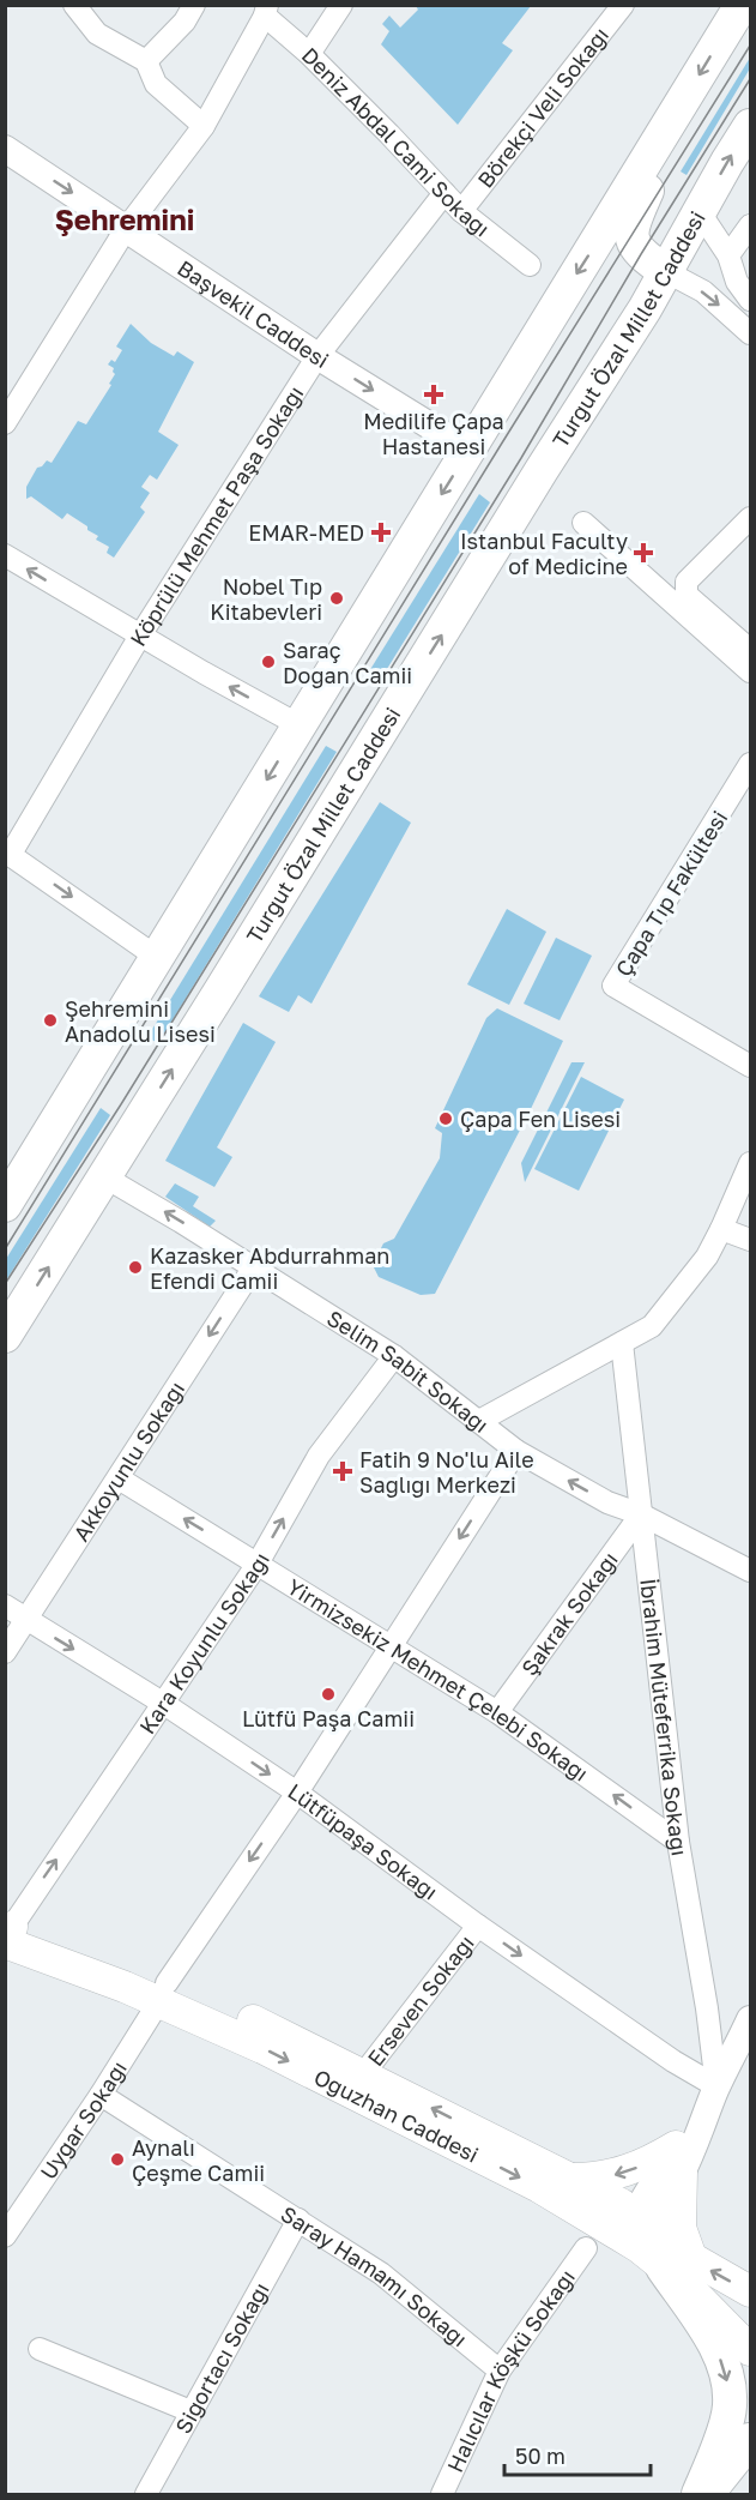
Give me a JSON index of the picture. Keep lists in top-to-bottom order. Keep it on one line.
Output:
{"streets":{"main road":["Turgut Özal Millet Caddesi","Oğuzhan Caddesi"],"street":["Börekçi Veli Sokağı","Deniz Abdal Cami Sokağı","Başvekil Caddesi","Köprülü Mehmet Paşa Sokağı","Çapa Tıp Fakültesi","Selim Sabit Sokağı","Akkoyunlu Sokağı","Şakrak Sokağı","Kara Koyunlu Sokağı","Yirmizsekiz Mehmet Çelebi Sokağı","İbrahim Müteferrika Sokağı","Lütfüpaşa Sokağı","Erseven Sokağı","Uygar Sokağı","Saray Hamamı Sokağı","Sigortacı Sokağı","Halıcılar Köşkü Sokağı"]},"crossings":[["Börekçi Veli Sokağı","Deniz Abdal Cami Sokağı"],["Deniz Abdal Cami Sokağı","Köprülü Mehmet Paşa Sokağı"],["Başvekil Caddesi","Köprülü Mehmet Paşa Sokağı"],["Turgut Özal Millet Caddesi","Selim Sabit Sokağı"],["Selim Sabit Sokağı","Akkoyunlu Sokağı"],["Selim Sabit Sokağı","Şakrak Sokağı"],["Selim Sabit Sokağı","Kara Koyunlu Sokağı"],["Selim Sabit Sokağı","İbrahim Müteferrika Sokağı"],["Selim Sabit Sokağı","Uygar Sokağı"],["Akkoyunlu Sokağı","Yirmizsekiz Mehmet Çelebi Sokağı"],["Akkoyunlu Sokağı","Lütfüpaşa Sokağı"],["Şakrak Sokağı","Yirmizsekiz Mehmet Çelebi Sokağı"],["Şakrak Sokağı","İbrahim Müteferrika Sokağı"],["Kara Koyunlu Sokağı","Yirmizsekiz Mehmet Çelebi Sokağı"],["Kara Koyunlu Sokağı","Lütfüpaşa Sokağı"],["Kara Koyunlu Sokağı","Oğuzhan Caddesi"],["Yirmizsekiz Mehmet Çelebi Sokağı","İbrahim Müteferrika Sokağı"],["Yirmizsekiz Mehmet Çelebi Sokağı","Uygar Sokağı"],["İbrahim Müteferrika Sokağı","Lütfüpaşa Sokağı"],["Lütfüpaşa Sokağı","Erseven Sokağı"],["Lütfüpaşa Sokağı","Uygar Sokağı"],["Erseven Sokağı","Oğuzhan Caddesi"],["Oğuzhan Caddesi","Uygar Sokağı"],["Uygar Sokağı","Saray Hamamı Sokağı"],["Saray Hamamı Sokağı","Sigortacı Sokağı"],["Saray Hamamı Sokağı","Halıcılar Köşkü Sokağı"]],"one_way":["Selim Sabit Sokağı","Akkoyunlu Sokağı","Kara Koyunlu Sokağı","Yirmizsekiz Mehmet Çelebi Sokağı","Lütfüpaşa Sokağı","Uygar Sokağı"],"districts":["Şehremini"],"places":{"health":["Medilife Çapa Hastanesi","EMAR-MED","Istanbul Faculty of Medicine","Fatih 9 No'lu Aile Sağlığı Merkezi"],"other":["Nobel Tıp Kitabevleri","Saraç Doğan Camii","Şehremini Anadolu Lisesi","Çapa Fen Lisesi","Kazasker Abdurrahman Efendi Camii","Lütfü Paşa Camii","Aynalı Çeşme Camii"]},"scale_bar":"50 m"}
